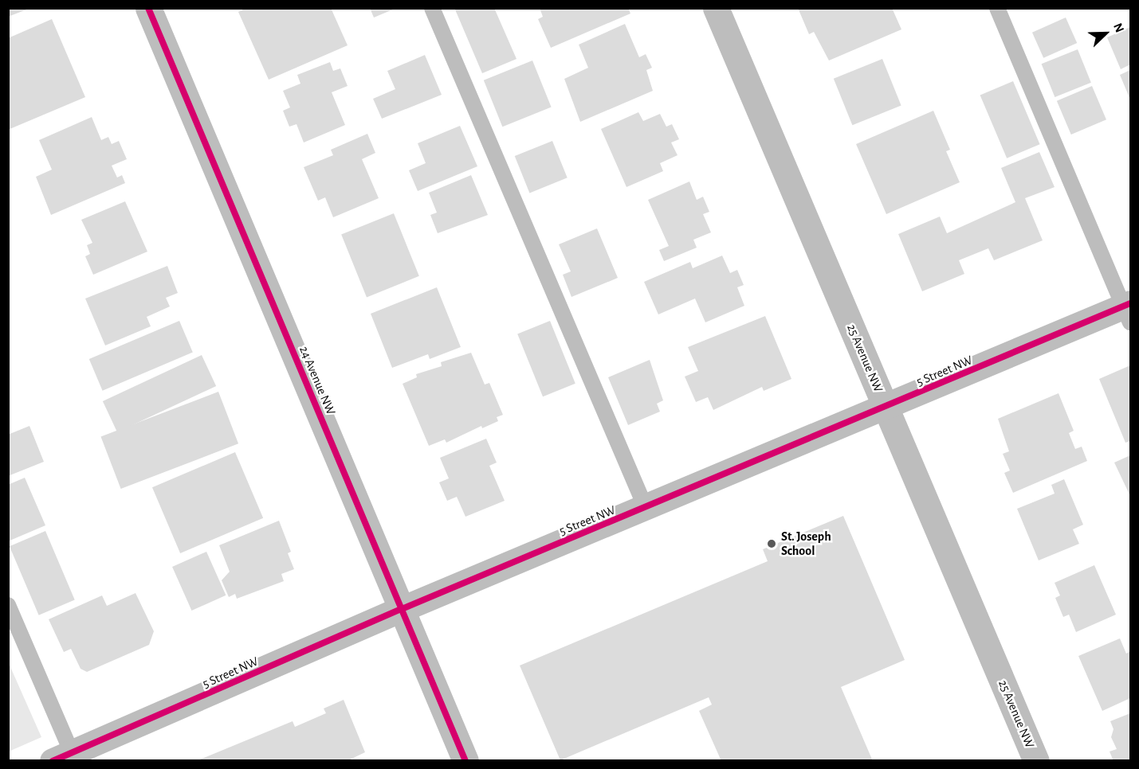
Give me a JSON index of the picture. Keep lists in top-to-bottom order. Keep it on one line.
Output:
{"streets":{"street":["25 Avenue NW","5 Street NW","24 Avenue NW"]},"crossings":[["25 Avenue NW","5 Street NW"],["5 Street NW","24 Avenue NW"]],"places":["St. Joseph School"],"north":"top right"}
